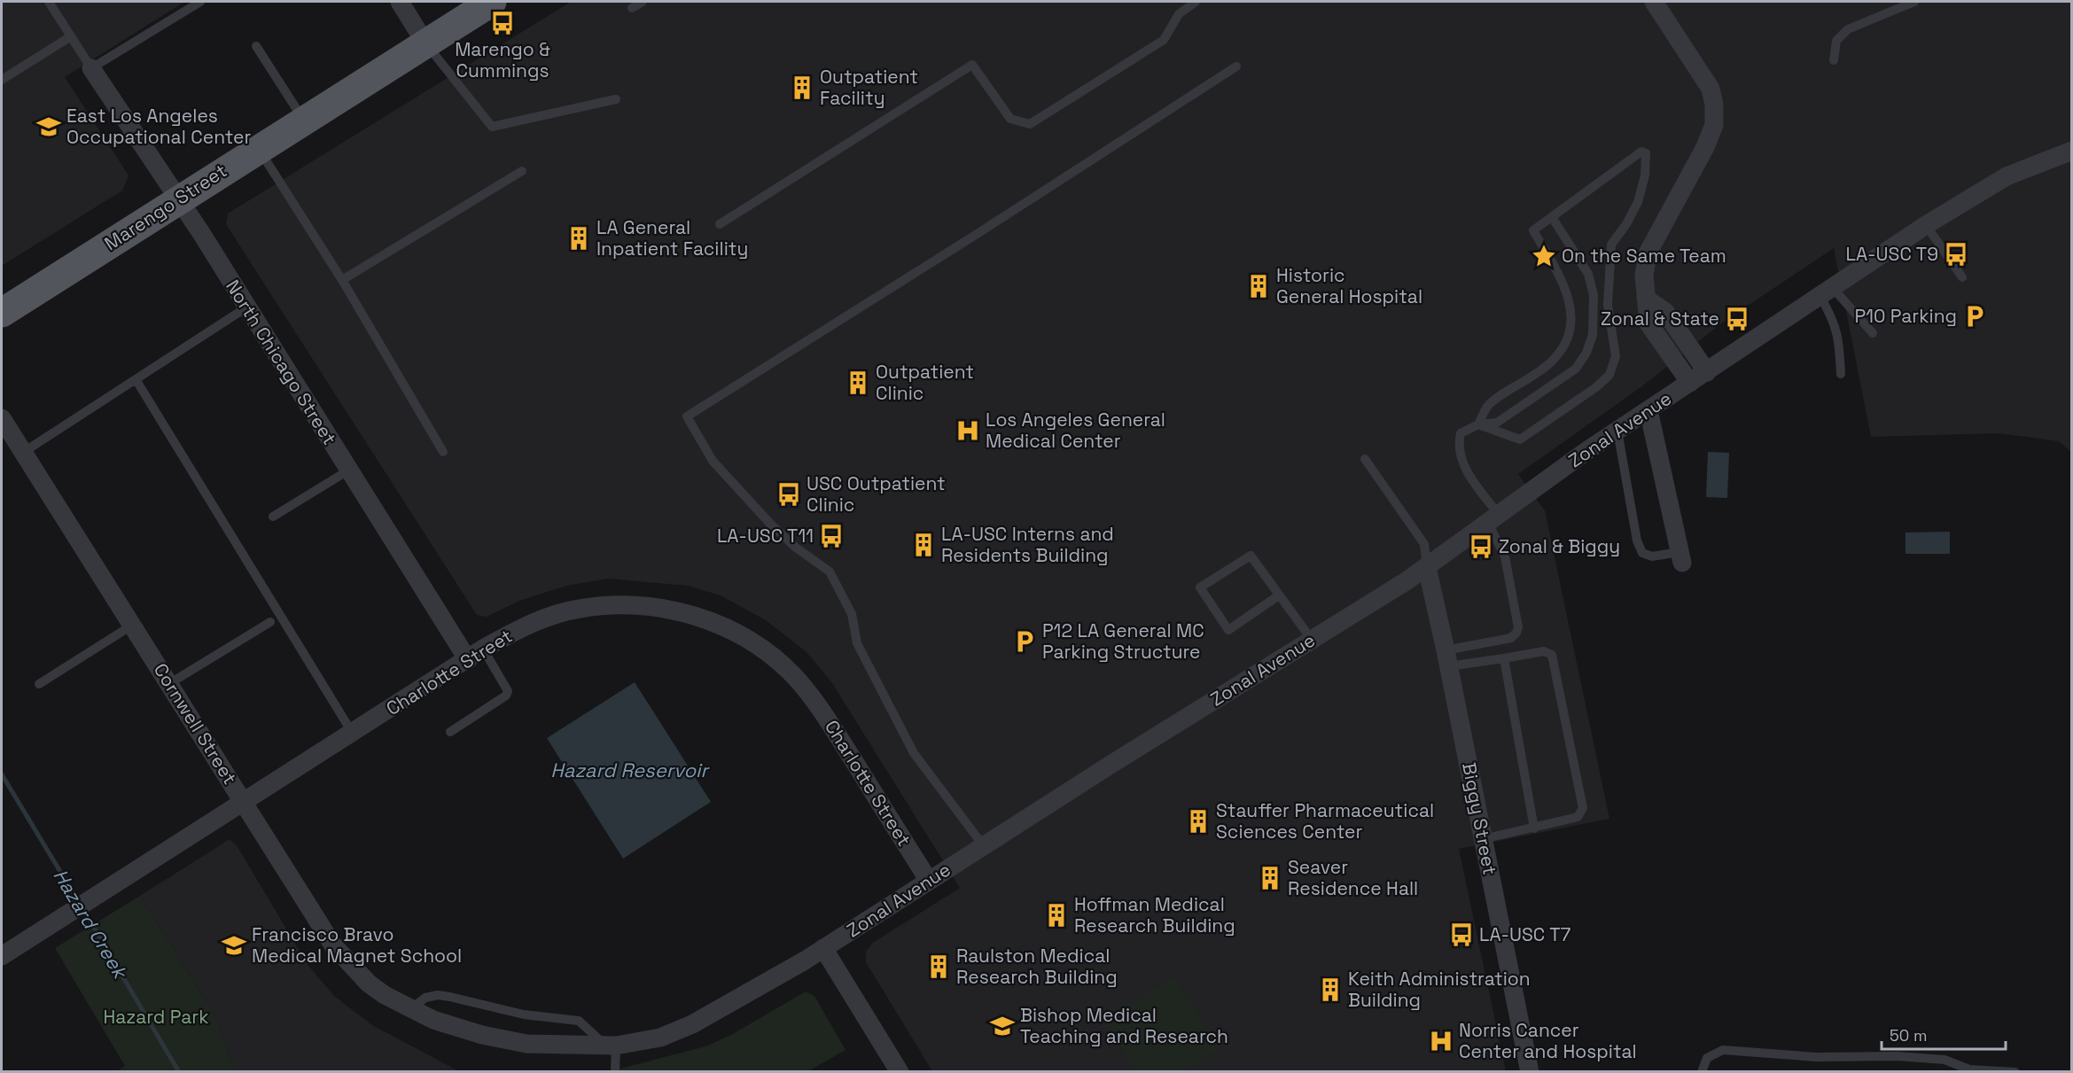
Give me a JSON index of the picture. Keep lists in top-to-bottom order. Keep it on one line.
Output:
{"streets":{"main road":["Marengo Street"],"street":["North Chicago Street","Zonal Avenue","Charlotte Street","Cornwell Street","Biggy Street"]},"crossings":[["Marengo Street","North Chicago Street"],["North Chicago Street","Charlotte Street"],["Zonal Avenue","Charlotte Street"],["Zonal Avenue","Cornwell Street"],["Zonal Avenue","Biggy Street"],["Charlotte Street","Cornwell Street"]],"water":["Hazard Reservoir","Hazard Creek"],"parks":["Hazard Park"],"places":{"bus stop":["Marengo & Cummings","LA-USC T9","Zonal & State","USC Outpatient Clinic","LA-USC T11","Zonal & Biggy","LA-USC T7"],"building":["Outpatient Facility","LA General Inpatient Facility","Historic General Hospital","Outpatient Clinic","LA-USC Interns and Residents Building","Stauffer Pharmaceutical Sciences Center","Seaver Residence Hall","Hoffman Medical Research Building","Raulston Medical Research Building","Keith Administration Building"],"school or university":["East Los Angeles Occupational Center","Francisco Bravo Medical Magnet School","Bishop Medical Teaching and Research"],"place":["On the Same Team"],"parking":["P10 Parking","P12 LA General MC Parking Structure"],"hospital":["Los Angeles General Medical Center","Norris Cancer Center and Hospital"]},"scale_bar":"50 m"}
